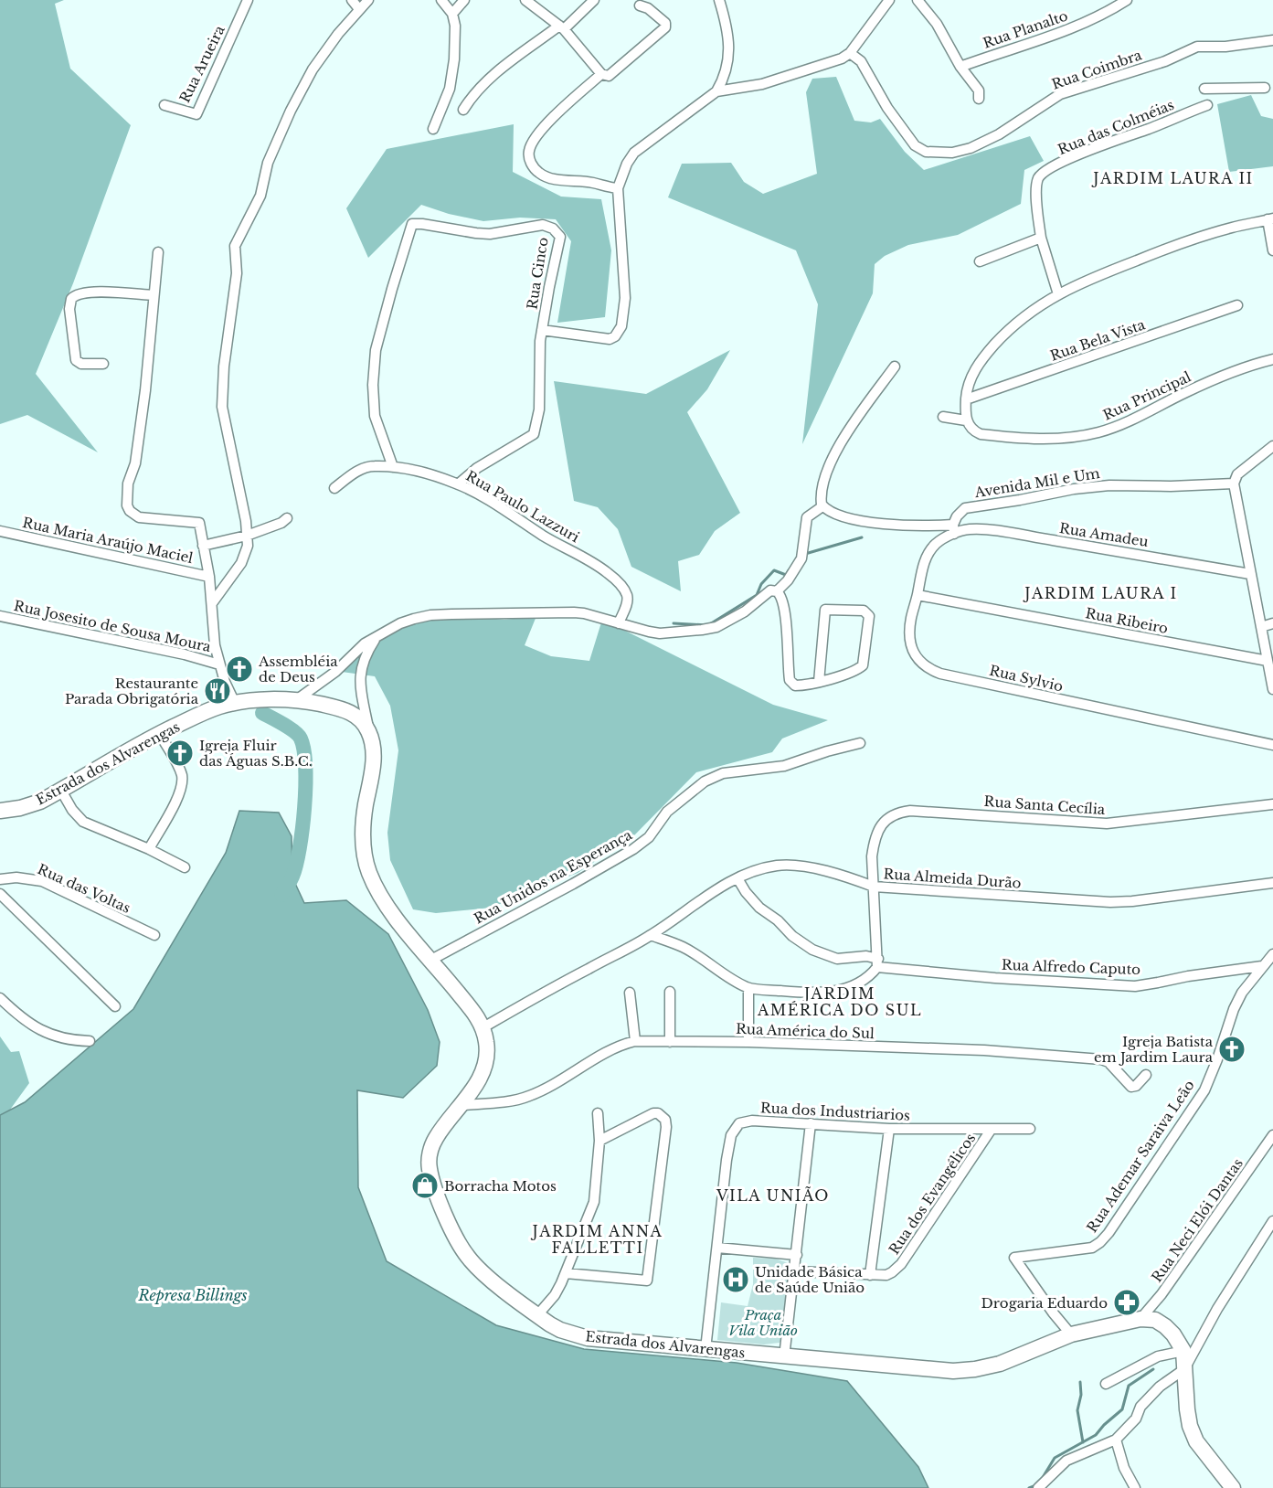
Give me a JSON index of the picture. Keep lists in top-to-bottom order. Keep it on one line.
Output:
{"streets":{"main road":["Estrada dos Alvarengas"],"street":["Rua Planalto","Rua Arueira","Rua Coimbra","Rua das Colméias","Rua Cinco","Rua Bela Vista","Rua Principal","Avenida Mil e Um","Rua Paulo Lazzuri","Rua Amadeu","Rua Maria Araújo Maciel","Rua Ribeiro","Rua Josesito de Sousa Moura","Rua Sylvio","Rua Santa Cecília","Rua Unidos na Esperança","Rua Almeida Durão","Rua das Voltas","Rua Alfredo Caputo","Rua América do Sul","Rua dos Industriarios","Rua Ademar Saraiva Leão","Rua dos Evangélicos","Rua Neci Elói Dantas"]},"crossings":[["Rua Cinco","Rua Paulo Lazzuri"],["Avenida Mil e Um","Rua Amadeu"],["Avenida Mil e Um","Rua Sylvio"],["Rua Amadeu","Rua Sylvio"],["Rua Ribeiro","Rua Sylvio"],["Estrada dos Alvarengas","Rua Almeida Durão"],["Estrada dos Alvarengas","Rua América do Sul"],["Estrada dos Alvarengas","Rua dos Industriarios"],["Estrada dos Alvarengas","Rua Ademar Saraiva Leão"],["Estrada dos Alvarengas","Rua Neci Elói Dantas"],["Rua Santa Cecília","Rua Almeida Durão"],["Rua Santa Cecília","Rua Alfredo Caputo"],["Rua Almeida Durão","Rua Alfredo Caputo"],["Rua Alfredo Caputo","Rua Ademar Saraiva Leão"],["Rua dos Industriarios","Rua dos Evangélicos"]],"districts":["JARDIM LAURA II","JARDIM LAURA I","JARDIM AMÉRICA DO SUL","VILA UNIÃO","JARDIM ANNA FALLETTI"],"water":["Represa Billings"],"parks":["Praça Vila União"],"places":{"church":["Assembléia de Deus","Igreja Fluir das Águas S.B.C.","Igreja Batista em Jardim Laura"],"restaurant":["Restaurante Parada Obrigatória"],"shop":["Borracha Motos"],"hospital":["Unidade Básica de Saúde União"],"pharmacy":["Drogaria Eduardo"]}}
